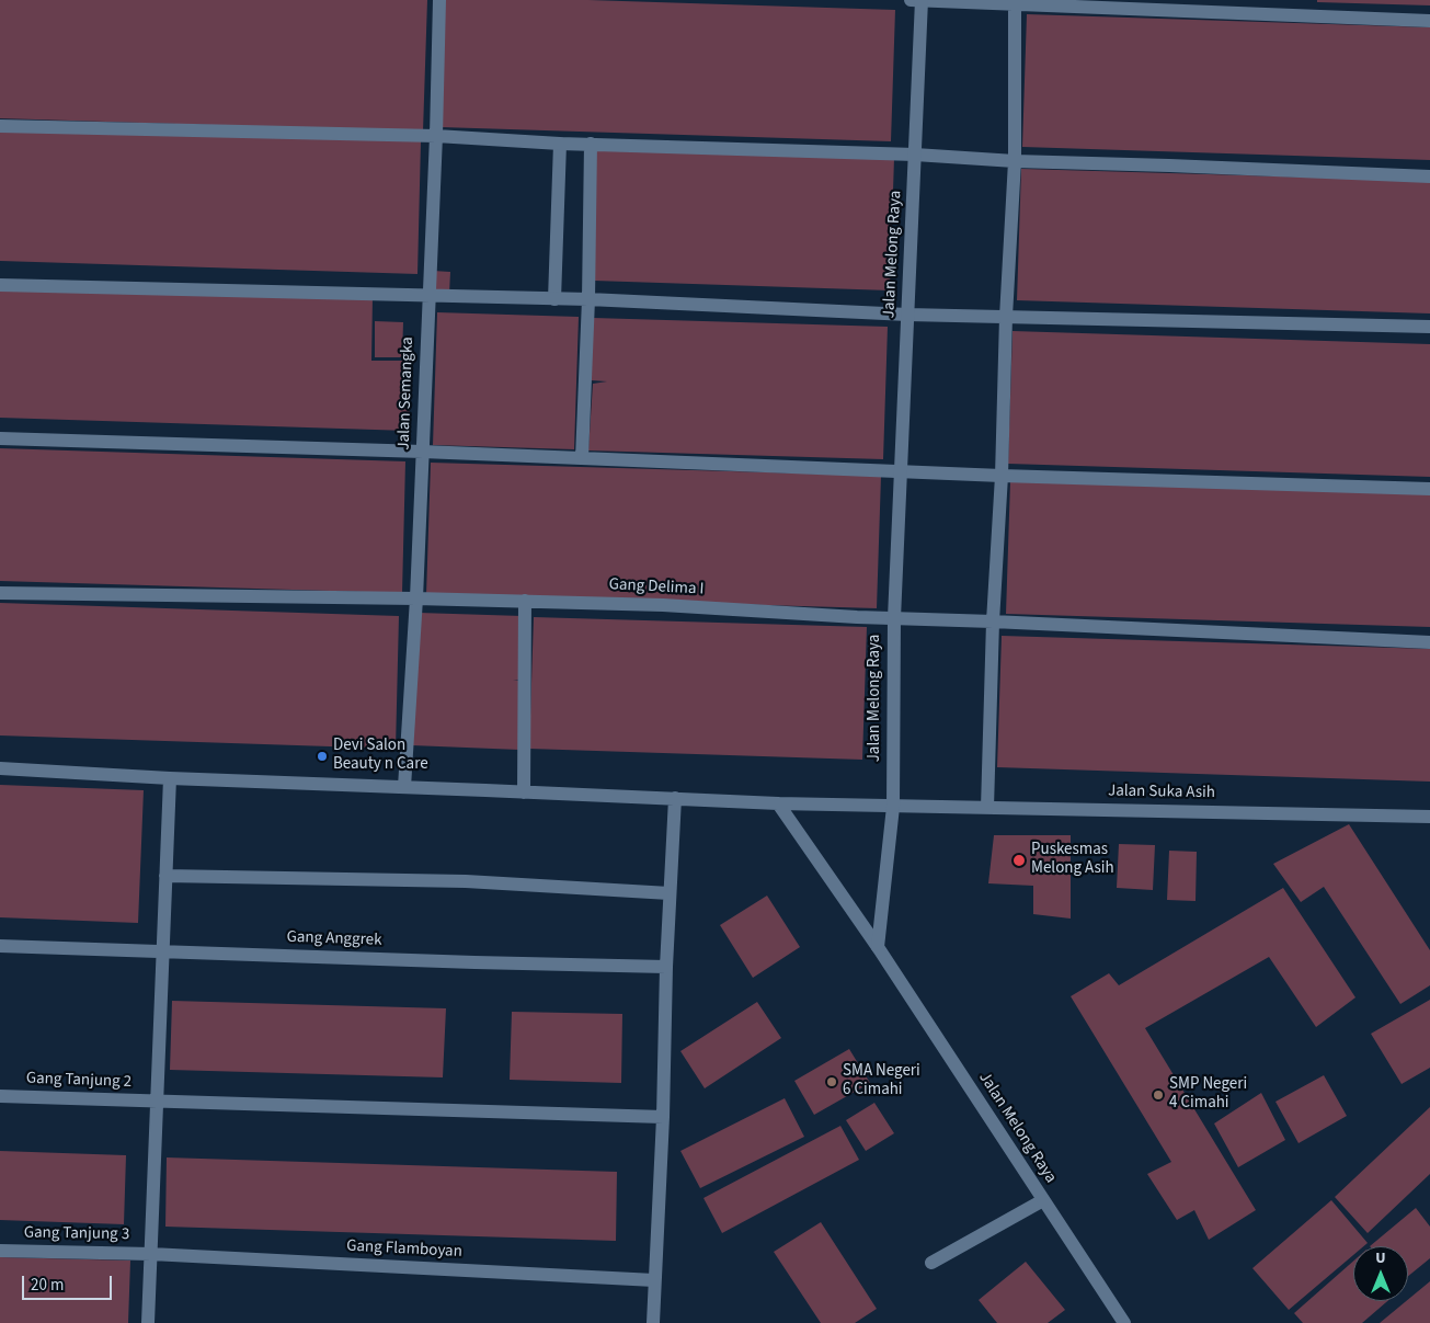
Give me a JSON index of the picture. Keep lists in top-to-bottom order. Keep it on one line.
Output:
{"streets":{"street":["Jalan Melong Raya","Jalan Semangka","Gang Delima I","Jalan Suka Asih","Gang Anggrek","Gang Tanjung 2","Gang Tanjung 3","Gang Flamboyan"]},"crossings":[["Jalan Melong Raya","Gang Delima I"],["Jalan Melong Raya","Jalan Suka Asih"],["Jalan Semangka","Gang Delima I"],["Jalan Semangka","Jalan Suka Asih"],["Gang Tanjung 3","Gang Flamboyan"]],"places":["Devi Salon Beauty n Care","Puskesmas Melong Asih","SMA Negeri 6 Cimahi","SMP Negeri 4 Cimahi"],"scale_bar":"20 m","north":"top"}
